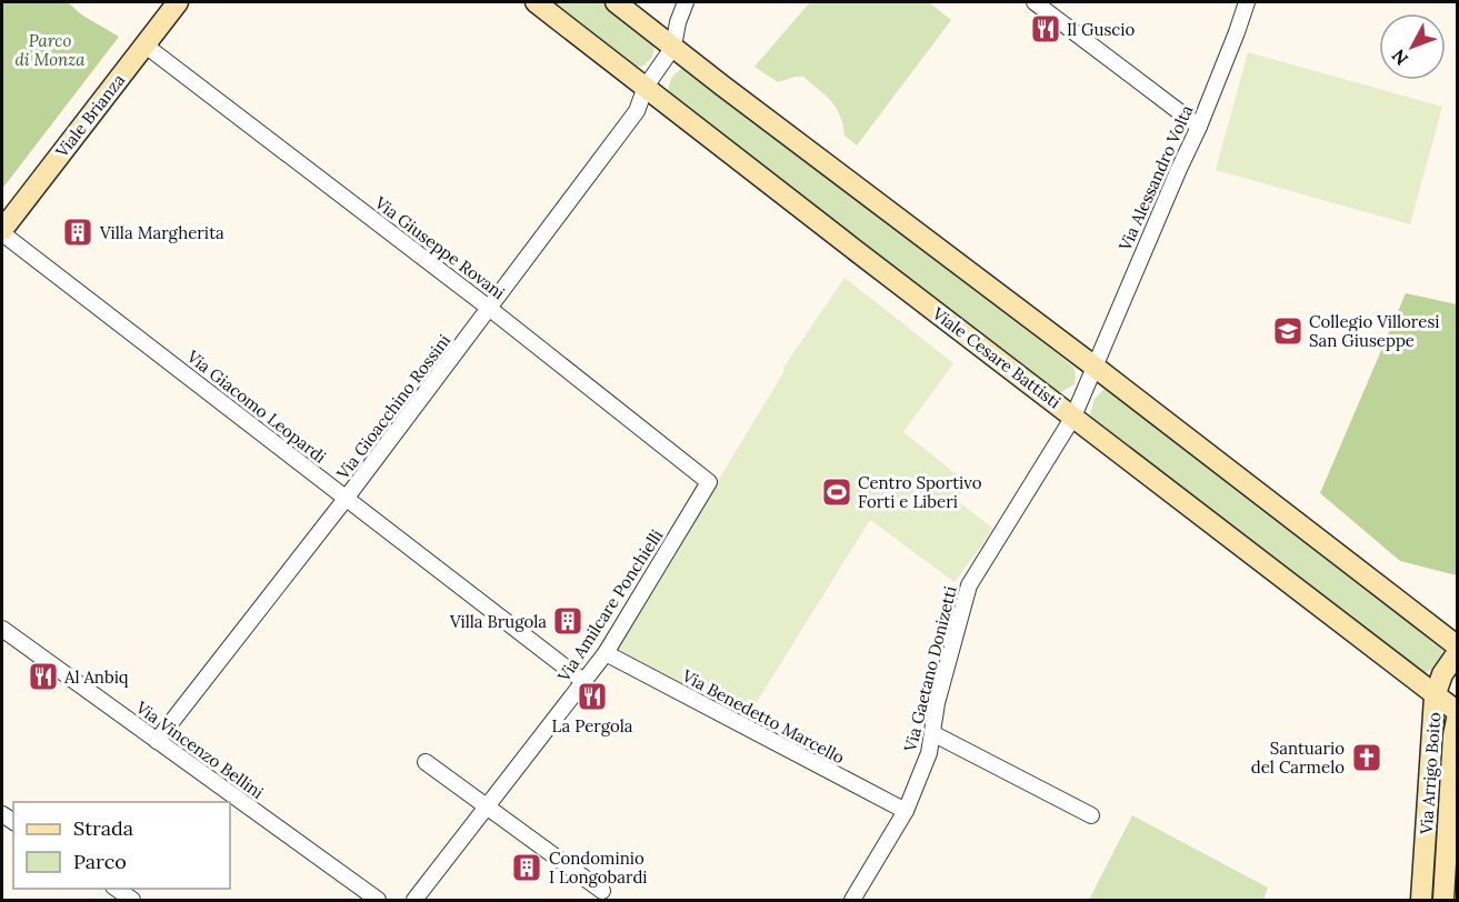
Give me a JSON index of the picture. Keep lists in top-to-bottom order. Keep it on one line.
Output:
{"streets":{"main road":["Viale Brianza","Viale Cesare Battisti","Via Arrigo Boito"],"street":["Via Alessandro Volta","Via Giuseppe Rovani","Via Giacomo Leopardi","Via Gioacchino Rossini","Via Amilcare Ponchielli","Via Gaetano Donizetti","Via Benedetto Marcello","Via Vincenzo Bellini"]},"crossings":[["Viale Brianza","Via Giuseppe Rovani"],["Viale Brianza","Via Giacomo Leopardi"],["Via Alessandro Volta","Viale Cesare Battisti"],["Via Alessandro Volta","Via Gaetano Donizetti"],["Via Giuseppe Rovani","Via Gioacchino Rossini"],["Via Giuseppe Rovani","Via Amilcare Ponchielli"],["Viale Cesare Battisti","Via Gioacchino Rossini"],["Viale Cesare Battisti","Via Gaetano Donizetti"],["Viale Cesare Battisti","Via Arrigo Boito"],["Via Giacomo Leopardi","Via Gioacchino Rossini"],["Via Giacomo Leopardi","Via Amilcare Ponchielli"],["Via Gioacchino Rossini","Via Vincenzo Bellini"],["Via Amilcare Ponchielli","Via Benedetto Marcello"],["Via Gaetano Donizetti","Via Benedetto Marcello"]],"parks":["Parco di Monza"],"places":{"restaurant":["Il Guscio","Al Anbiq","La Pergola"],"building":["Villa Margherita","Villa Brugola","Condominio I Longobardi"],"school or university":["Collegio Villoresi San Giuseppe"],"sports":["Centro Sportivo Forti e Liberi"],"church":["Santuario del Carmelo"]},"legend":["Strada","Parco"],"north":"bottom left"}
